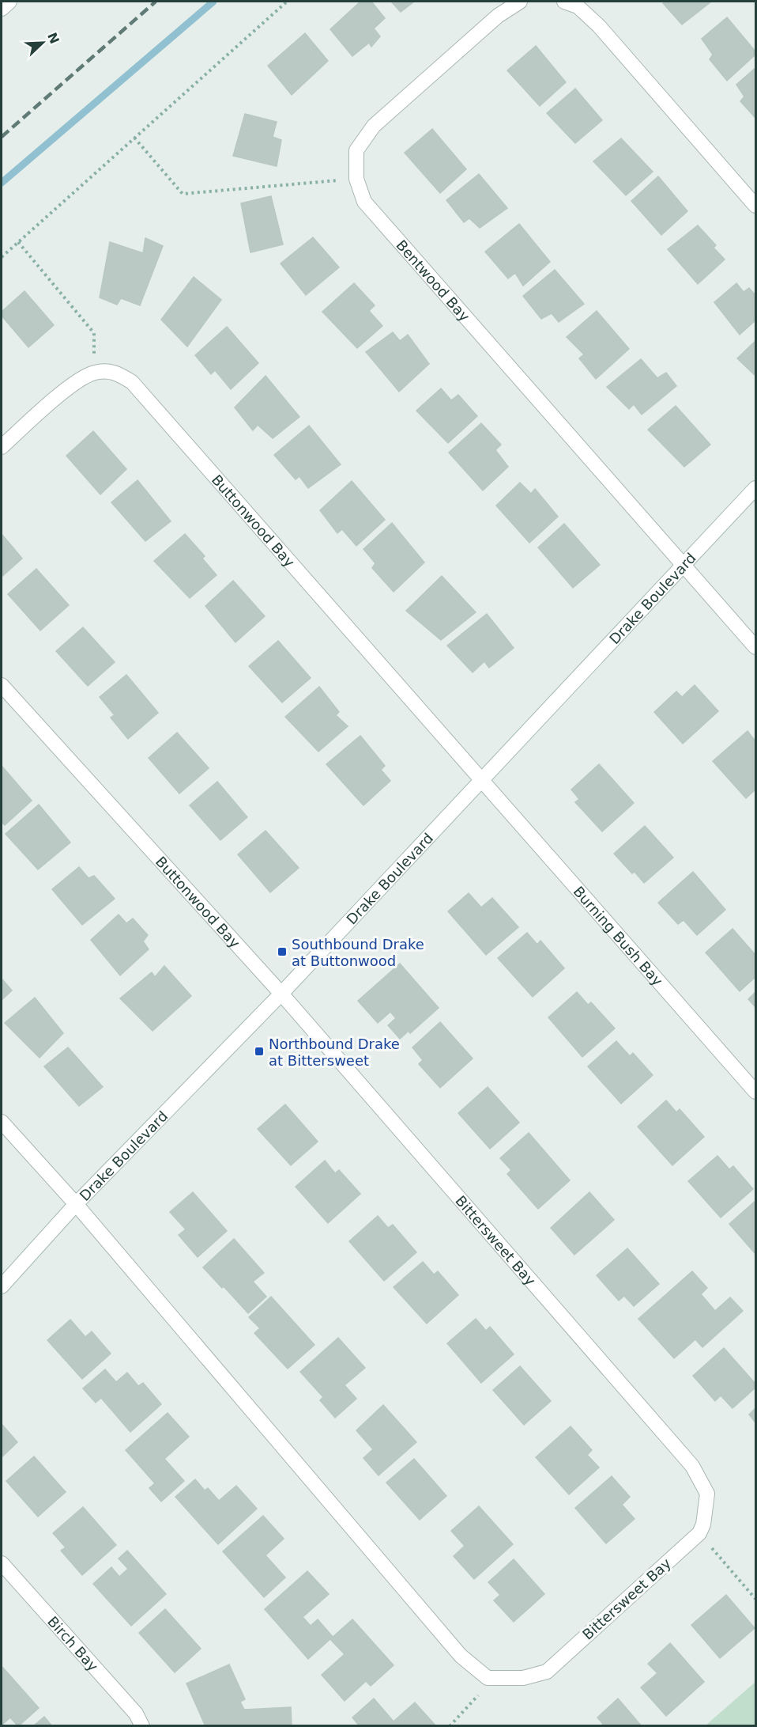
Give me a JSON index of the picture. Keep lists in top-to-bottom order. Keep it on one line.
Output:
{"streets":{"street":["Bentwood Bay","Buttonwood Bay","Drake Boulevard","Burning Bush Bay","Bittersweet Bay","Birch Bay"]},"crossings":[["Bentwood Bay","Drake Boulevard"],["Buttonwood Bay","Drake Boulevard"],["Buttonwood Bay","Burning Bush Bay"],["Buttonwood Bay","Bittersweet Bay"],["Drake Boulevard","Burning Bush Bay"],["Drake Boulevard","Bittersweet Bay"]],"places":{"transit":["Southbound Drake at Buttonwood","Northbound Drake at Bittersweet"]},"north":"top right"}
